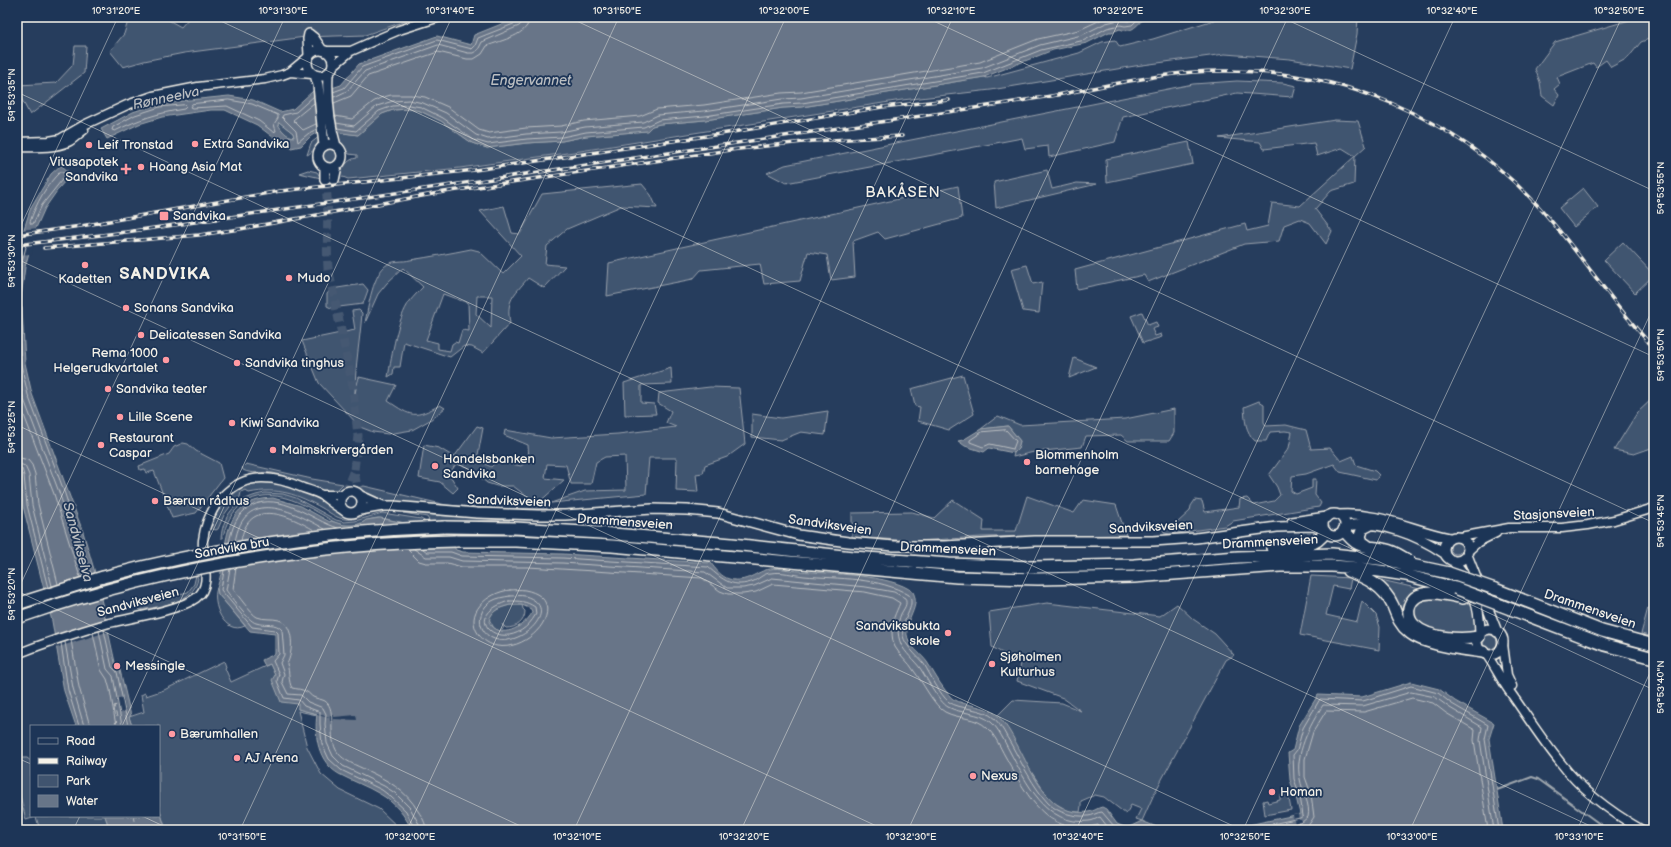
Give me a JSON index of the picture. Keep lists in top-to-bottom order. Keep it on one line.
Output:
{"streets":{"highway":["Drammensveien","Sandvika bru"],"main road":["Sandviksveien","Stasjonsveien"]},"crossings":[["Drammensveien","Sandvika bru"]],"districts":["BAKÅSEN","SANDVIKA"],"water":["Engervannet","Rønneelva","Sandvikselva"],"places":{"other":["Extra Sandvika","Leif Tronstad","Hoang Asia Mat","Kadetten","Mudo","Sonans Sandvika","Delicatessen Sandvika","Rema 1000 Helgerudkvartalet","Sandvika tinghus","Sandvika teater","Lille Scene","Kiwi Sandvika","Restaurant Caspar","Malmskrivergården","Blommenholm barnehage","Handelsbanken Sandvika","Bærum rådhus","Sandviksbukta skole","Sjøholmen Kulturhus","Messingle","Bærumhallen","AJ Arena","Nexus","Homan"],"health":["Vitusapotek Sandvika"],"transit":["Sandvika"]},"legend":["Road","Railway","Park","Water"],"coordinates":["10°31'20\"E","10°31'30\"E","10°31'40\"E","10°31'50\"E","10°32'00\"E","10°32'10\"E","10°32'20\"E","10°32'30\"E","10°32'40\"E","10°32'50\"E","59°53'35\"N","59°53'55\"N","59°53'30\"N","59°53'50\"N","59°53'25\"N","59°53'45\"N","59°53'20\"N","59°53'40\"N","10°33'00\"E","10°33'10\"E"]}
